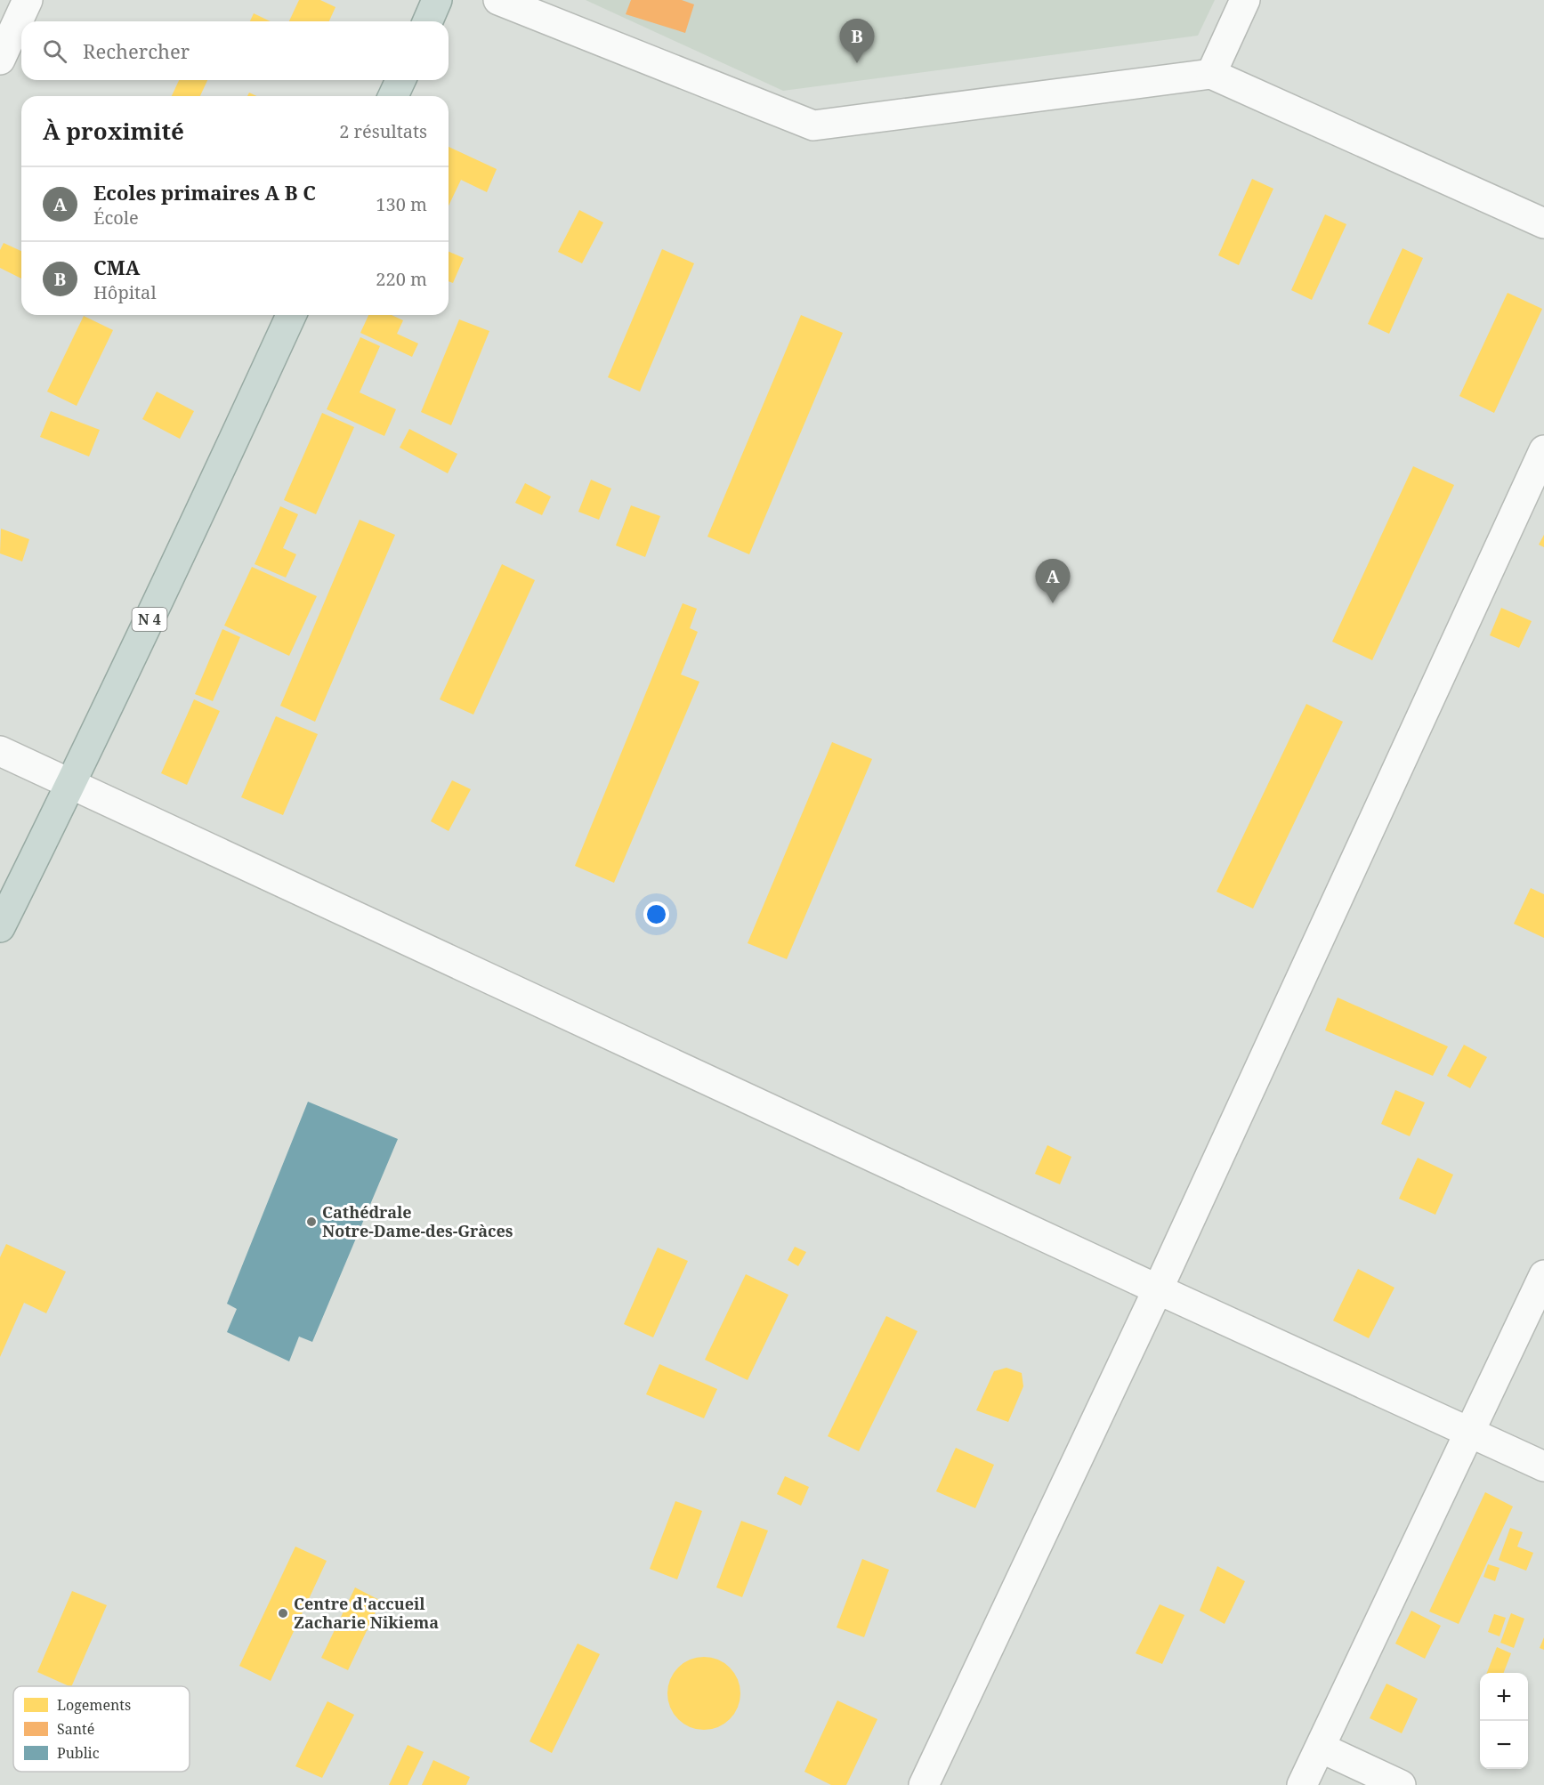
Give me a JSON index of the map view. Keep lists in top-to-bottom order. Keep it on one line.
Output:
{"streets":{"highway":["N 4"]},"places":["Cathédrale Notre-Dame-des-Gràces","Centre d'accueil Zacharie Nikiema"],"legend":["Logements","Santé","Public"],"page":{"pins":["B","A"],"search":"Rechercher","heading":["À proximité","2 résultats"],"list":[{"mark":"A","name":"Ecoles primaires A B C","note":"École","value":"130 m"},{"mark":"B","name":"CMA","note":"Hôpital","value":"220 m"}],"map_buttons":["+","−"]}}
